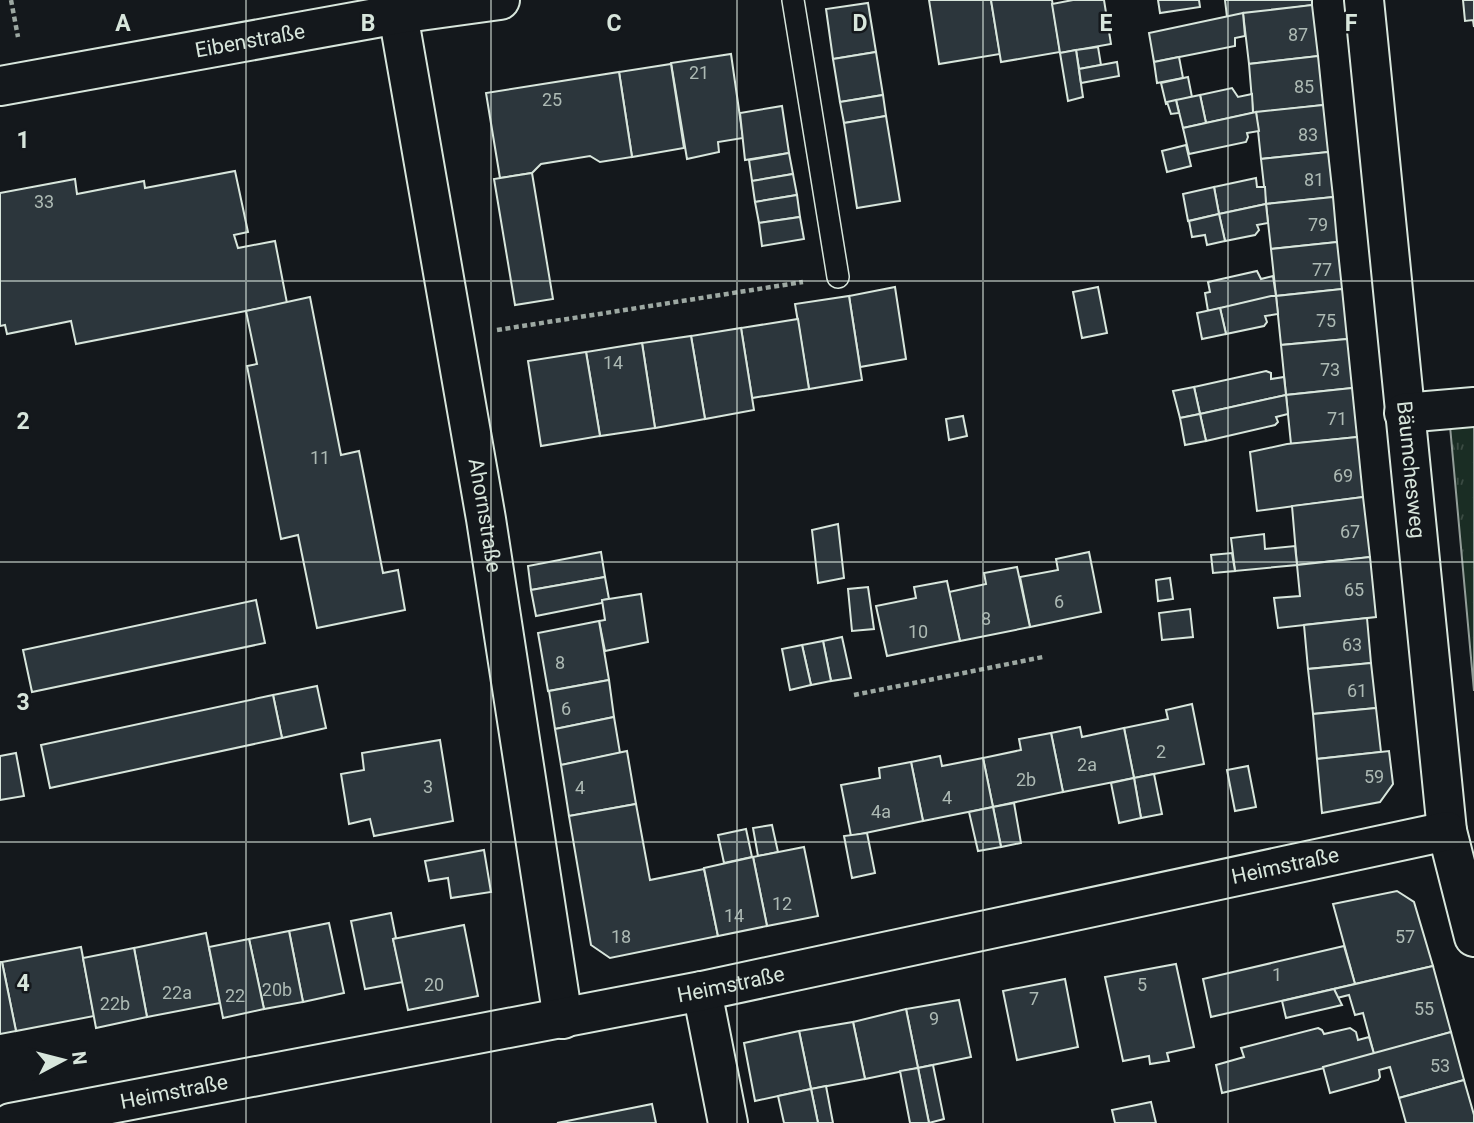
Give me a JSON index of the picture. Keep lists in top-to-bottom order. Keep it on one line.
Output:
{"streets":{"street":["Eibenstraße","Bäumchesweg","Ahornstraße","Heimstraße"]},"crossings":[["Eibenstraße","Ahornstraße"],["Bäumchesweg","Heimstraße"],["Ahornstraße","Heimstraße"]],"house_numbers":["87","21","85","25","83","81","33","79","77","75","14","73","71","11","69","67","65","6","8","10","63","8","61","6","2","2a","59","2b","3","4","4","4a","12","14","18","57","1","20","5","20b","22a","22","7","22b","55","9","53"],"north":"right","grid":{"columns":["A","B","C","D","E","F"],"rows":["1","2","3","4"]}}
